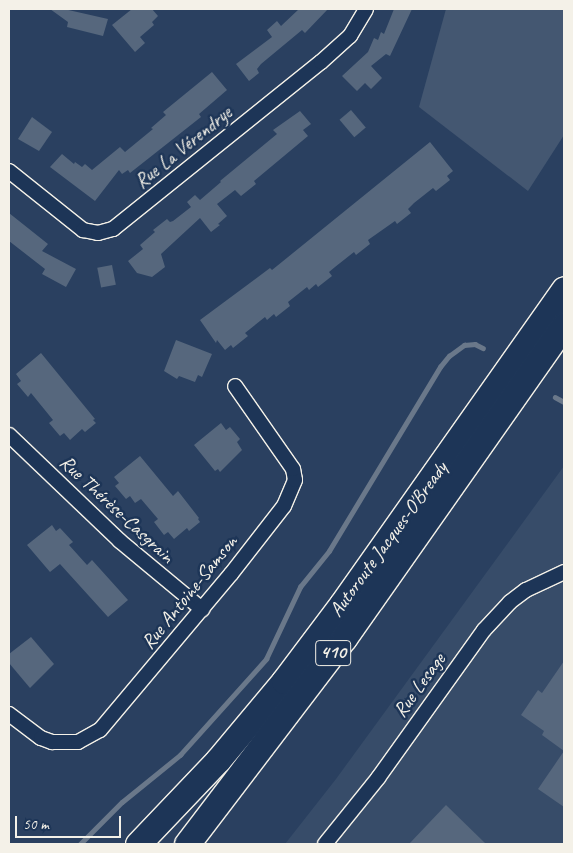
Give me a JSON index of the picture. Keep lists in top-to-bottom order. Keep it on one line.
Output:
{"streets":{"highway":["Autoroute Jacques-O'Bready","410"],"street":["Rue La Vérendrye","Rue Thérèse-Casgrain","Rue Antoine-Samson","Rue Lesage"]},"crossings":[["Rue Thérèse-Casgrain","Rue Antoine-Samson"]],"scale_bar":"50 m"}
